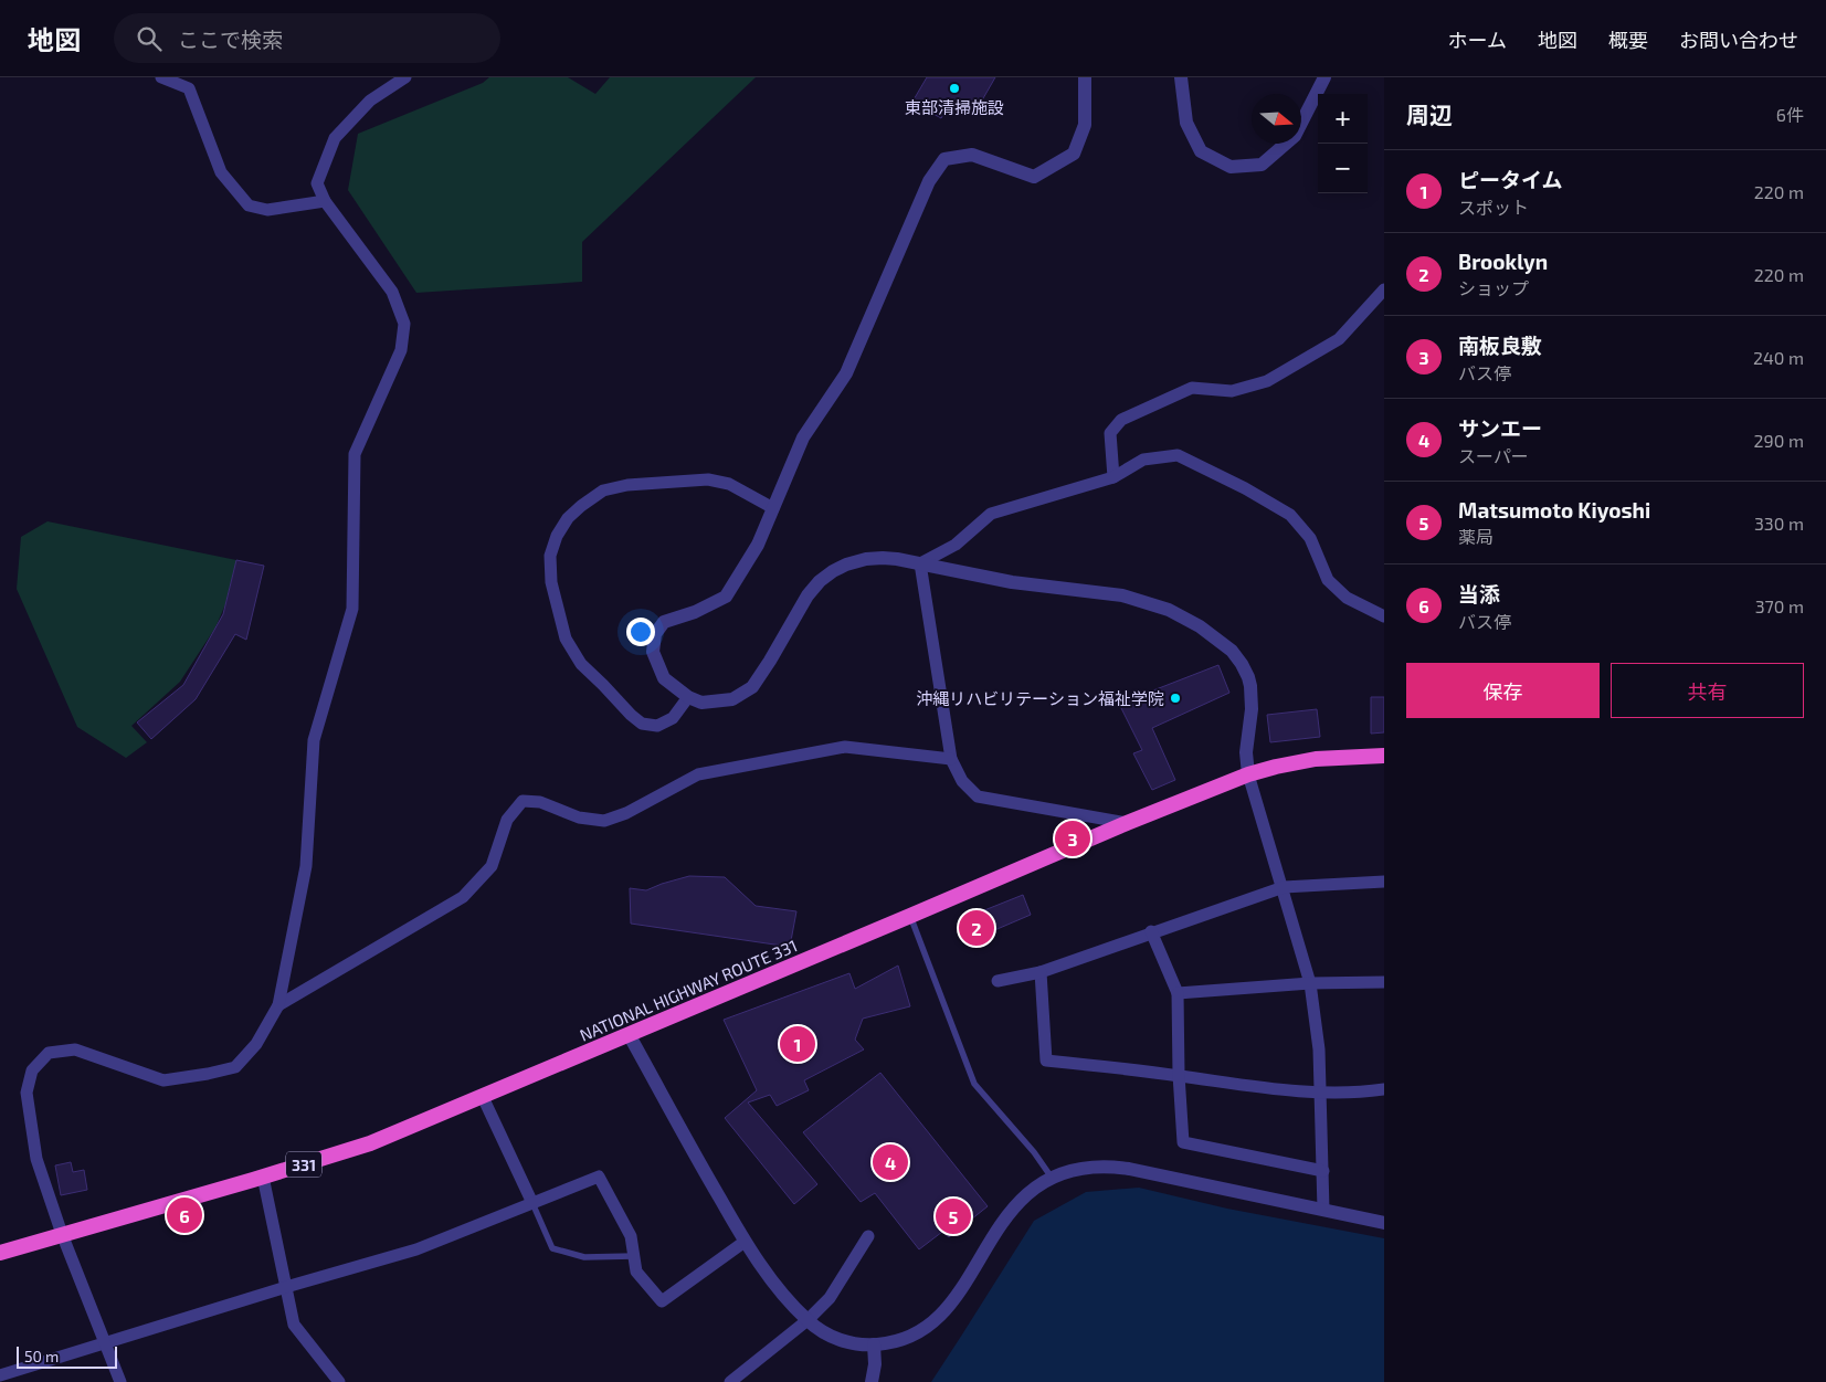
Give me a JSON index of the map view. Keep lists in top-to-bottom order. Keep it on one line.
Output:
{"streets":{"highway":["NATIONAL HIGHWAY ROUTE 331","331"]},"places":["東部清掃施設","沖縄リハビリテーション福祉学院"],"scale_bar":"50 m","north":"right","page":{"header":"地図","search":"ここで検索","nav":["ホーム","地図","概要","お問い合わせ"],"heading":["周辺","6件"],"map_buttons":["+","−"],"list":[{"mark":"1","name":"ピータイム","note":"スポット","value":"220 m"},{"mark":"2","name":"Brooklyn","note":"ショップ","value":"220 m"},{"mark":"3","name":"南板良敷","note":"バス停","value":"240 m"},{"mark":"4","name":"サンエー","note":"スーパー","value":"290 m"},{"mark":"5","name":"Matsumoto Kiyoshi","note":"薬局","value":"330 m"},{"mark":"6","name":"当添","note":"バス停","value":"370 m"}],"buttons":["保存","共有"],"pins":["3","2","1","4","6","5"],"scale":"50 m"}}
